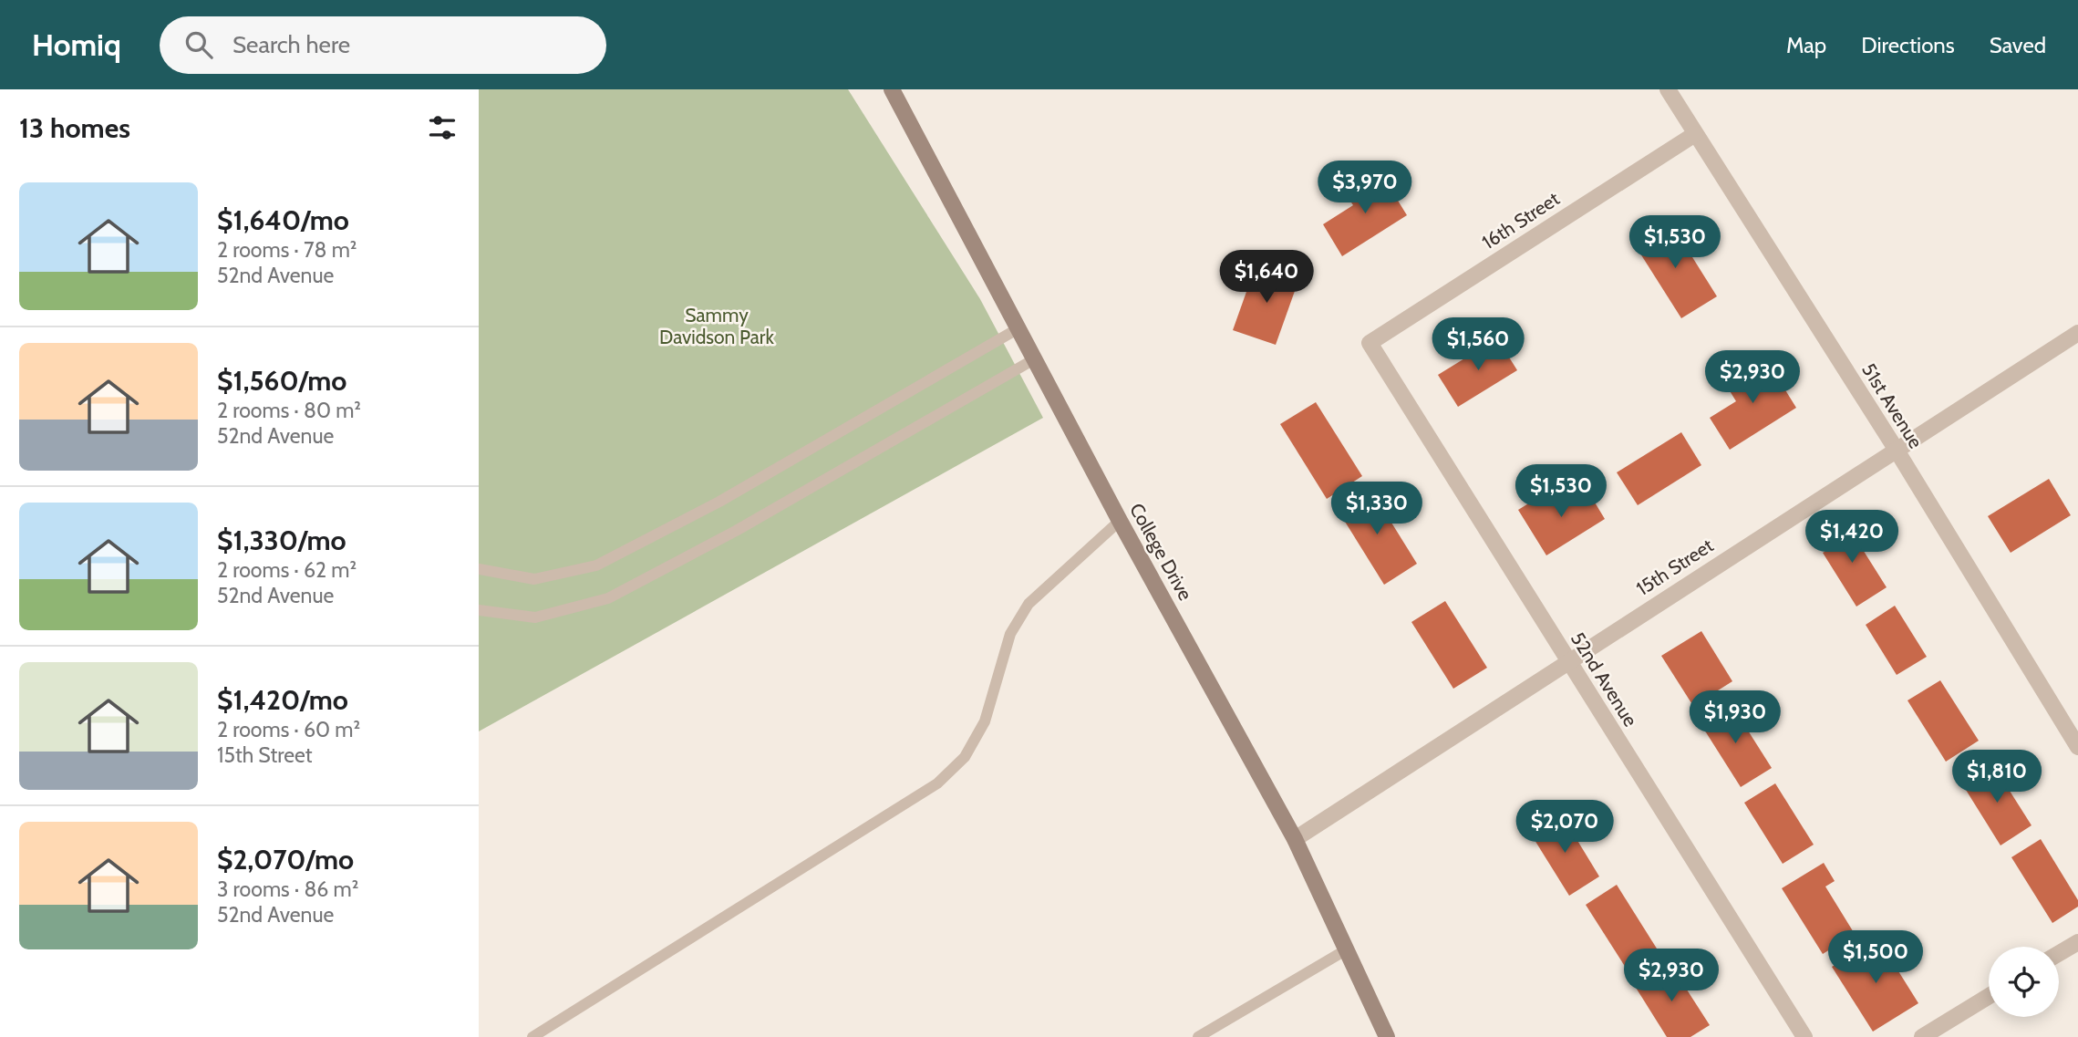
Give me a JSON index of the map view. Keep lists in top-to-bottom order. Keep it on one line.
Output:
{"streets":{"street":["16th Street","51st Avenue","College Drive","15th Street","52nd Avenue"]},"crossings":[["16th Street","51st Avenue"],["16th Street","52nd Avenue"],["51st Avenue","15th Street"],["College Drive","15th Street"],["15th Street","52nd Avenue"]],"parks":["Sammy Davidson Park"],"page":{"header":"Homiq","search":"Search here","nav":["Map","Directions","Saved"],"heading":"13 homes","price":["$3,970","$1,530","$1,640","$1,560","$2,930","$1,530","$1,330","$1,420","$1,930","$1,810","$2,070","$1,500","$2,930"],"list":[{"name":"$1,640/mo","note":"2 rooms · 78 m² · 52nd Avenue"},{"name":"$1,560/mo","note":"2 rooms · 80 m² · 52nd Avenue"},{"name":"$1,330/mo","note":"2 rooms · 62 m² · 52nd Avenue"},{"name":"$1,420/mo","note":"2 rooms · 60 m² · 15th Street"},{"name":"$2,070/mo","note":"3 rooms · 86 m² · 52nd Avenue"}]}}
